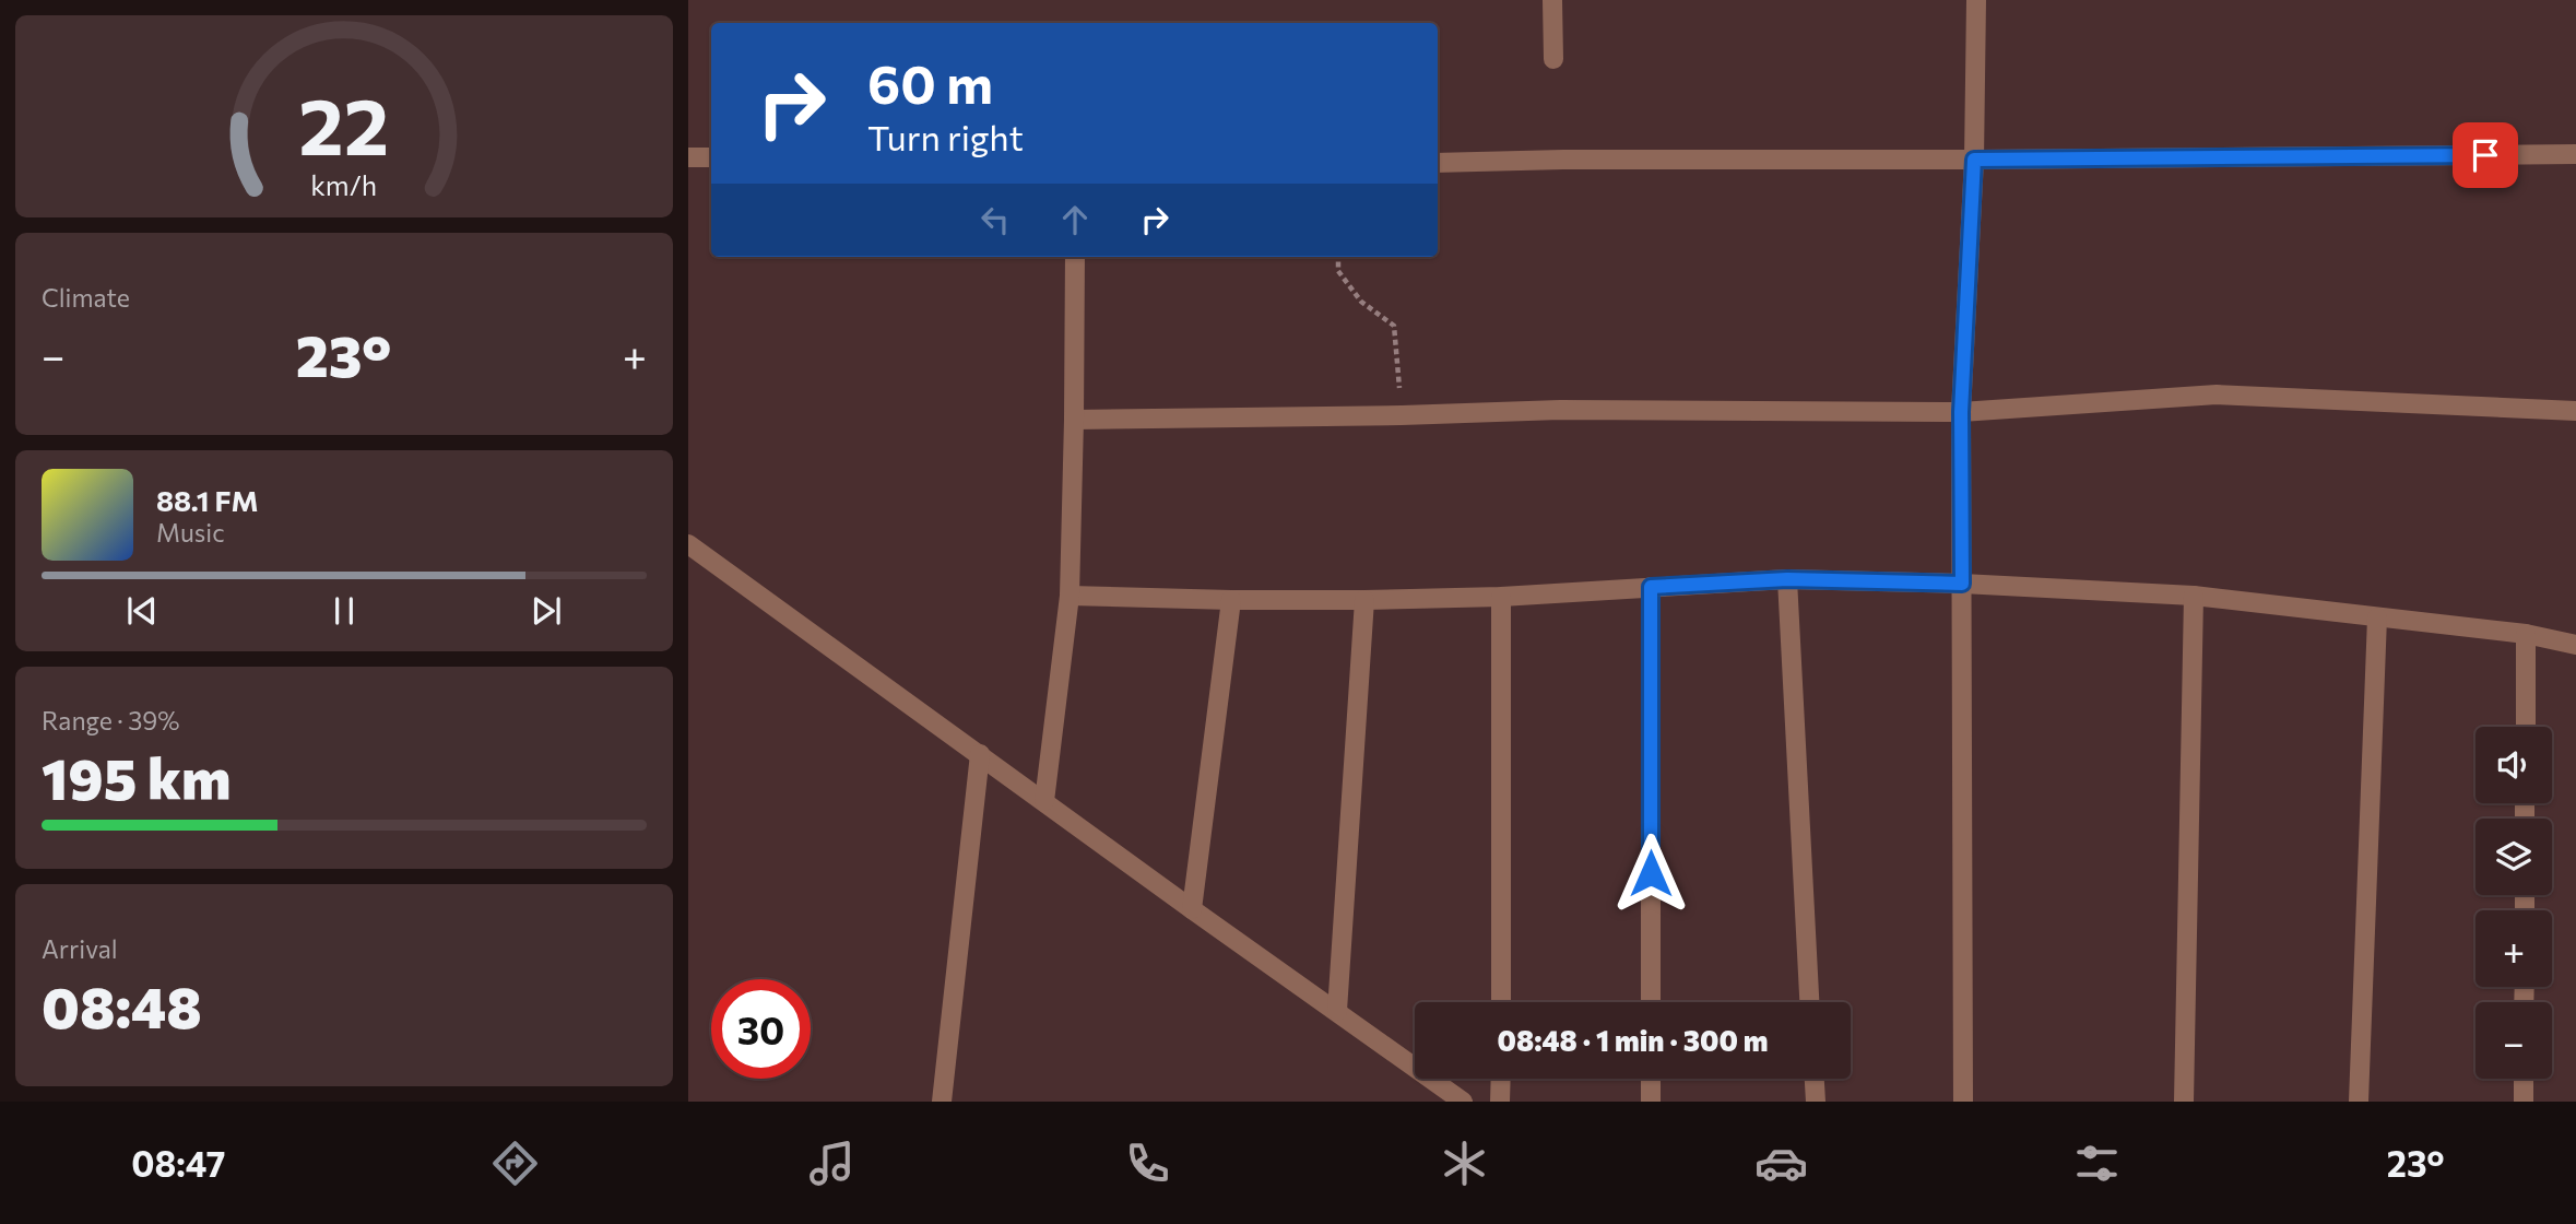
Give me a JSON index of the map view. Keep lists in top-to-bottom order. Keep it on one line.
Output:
{"page":{"turn":["60 m","Turn right"],"tile":["Climate",["Range · 39%","195 km"],["Arrival","08:48"]],"heat":["−","23°","+"],"song":["88.1 FM","Music"],"map_buttons":["+","−"],"limit":"30","trip":"08:48 · 1 min · 300 m","tabs":["08:47","23°"],"gauge":["22","km/h"]}}
